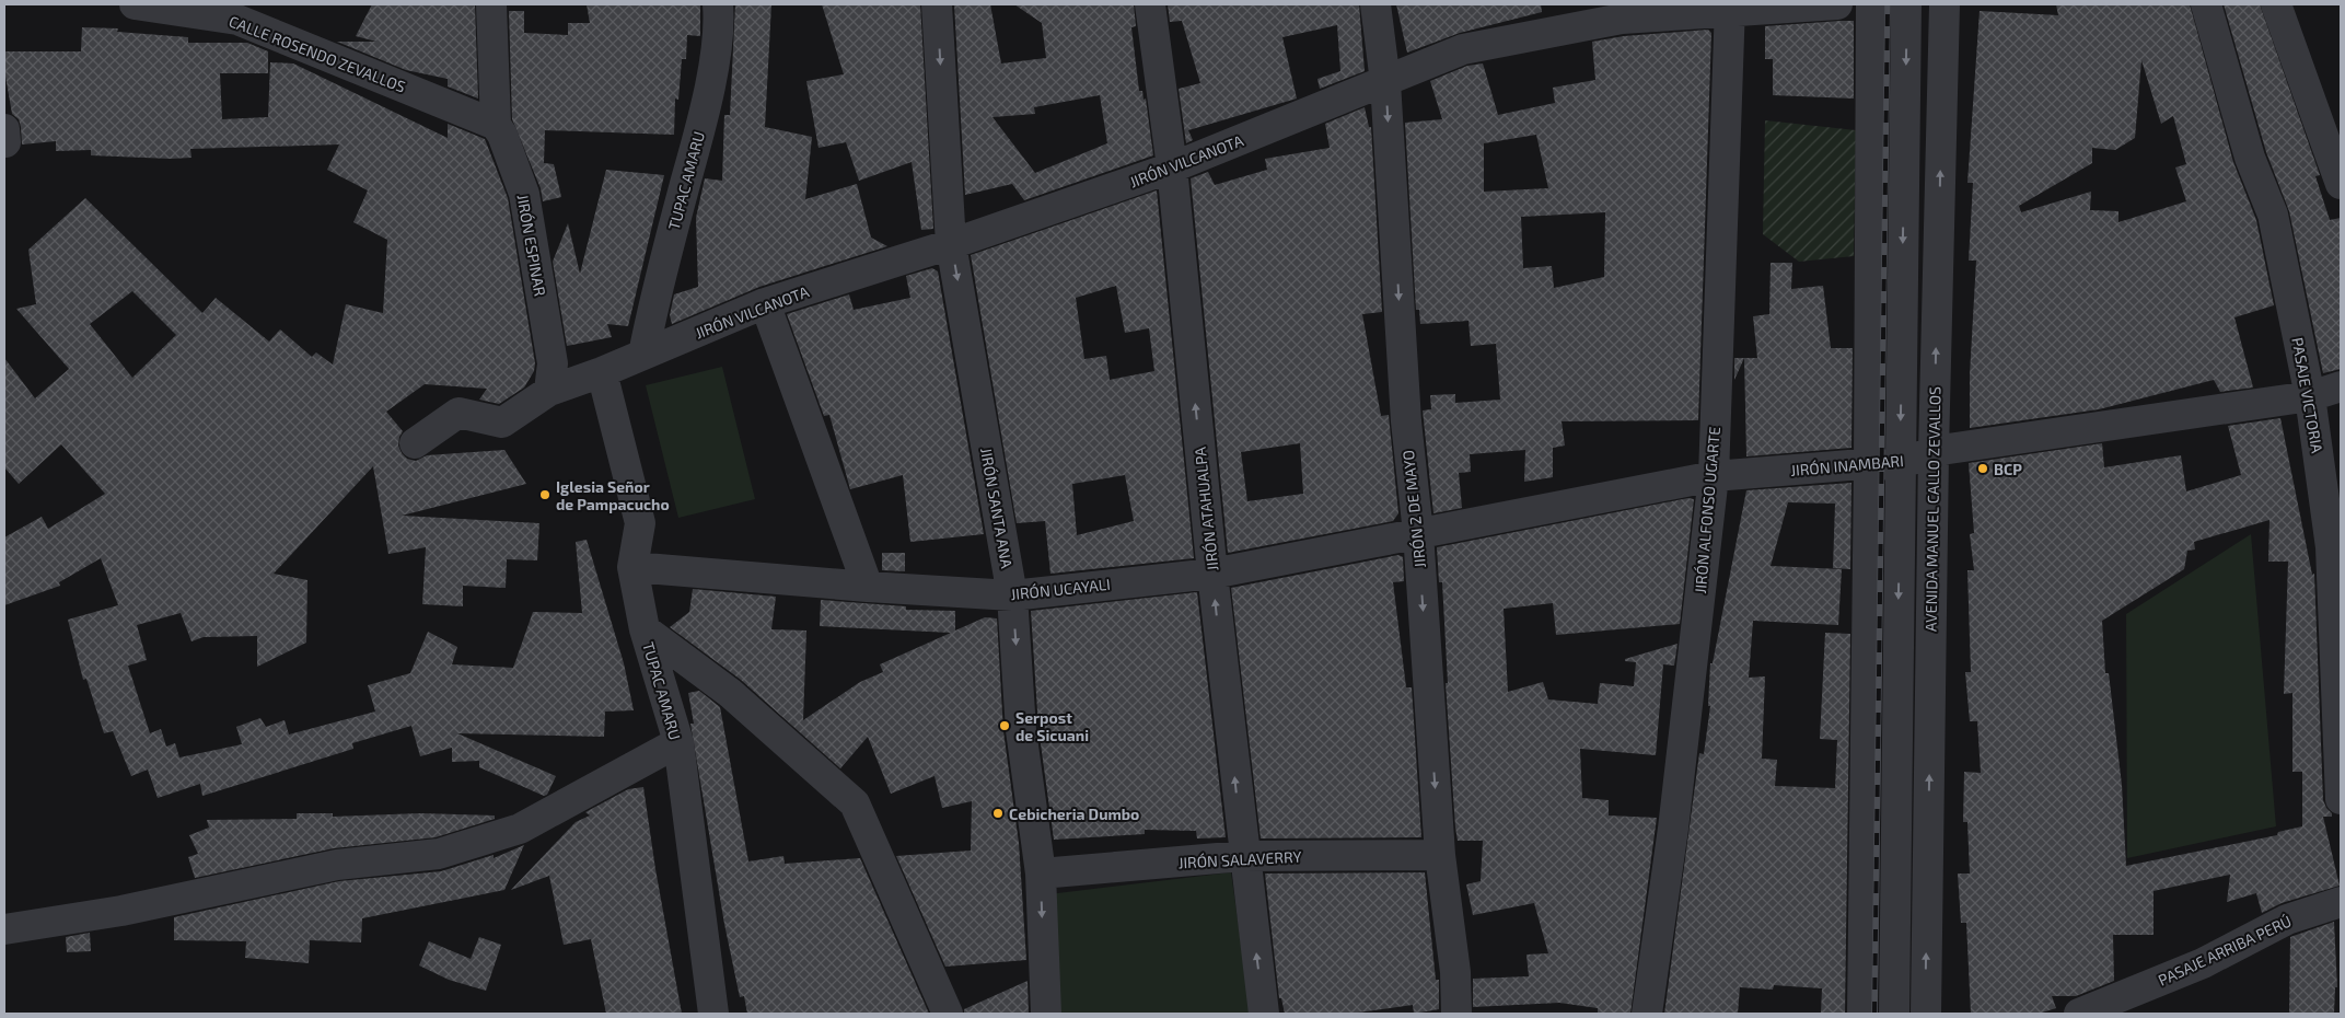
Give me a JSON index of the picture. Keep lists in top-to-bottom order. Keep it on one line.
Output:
{"streets":{"street":["CALLE ROSENDO ZEVALLOS","JIRÓN VILCANOTA","TUPAC AMARU","JIRÓN ESPINAR","PASAJE VICTORIA","JIRÓN INAMBARI","JIRÓN SANTA ANA","JIRÓN ATAHUALPA","JIRÓN 2 DE MAYO","AVENIDA MANUEL CALLO ZEVALLOS","JIRÓN ALFONSO UGARTE","JIRÓN UCAYALI","JIRÓN SALAVERRY","PASAJE ARRIBA PERÚ"]},"crossings":[["CALLE ROSENDO ZEVALLOS","JIRÓN ESPINAR"],["JIRÓN VILCANOTA","TUPAC AMARU"],["JIRÓN VILCANOTA","JIRÓN ESPINAR"],["JIRÓN VILCANOTA","JIRÓN SANTA ANA"],["JIRÓN VILCANOTA","JIRÓN ATAHUALPA"],["JIRÓN VILCANOTA","JIRÓN 2 DE MAYO"],["JIRÓN VILCANOTA","JIRÓN ALFONSO UGARTE"],["TUPAC AMARU","JIRÓN UCAYALI"],["PASAJE VICTORIA","JIRÓN INAMBARI"],["JIRÓN INAMBARI","JIRÓN 2 DE MAYO"],["JIRÓN INAMBARI","AVENIDA MANUEL CALLO ZEVALLOS"],["JIRÓN INAMBARI","JIRÓN ALFONSO UGARTE"],["JIRÓN INAMBARI","JIRÓN UCAYALI"],["JIRÓN SANTA ANA","JIRÓN UCAYALI"],["JIRÓN SANTA ANA","JIRÓN SALAVERRY"],["JIRÓN ATAHUALPA","JIRÓN UCAYALI"],["JIRÓN ATAHUALPA","JIRÓN SALAVERRY"],["JIRÓN 2 DE MAYO","JIRÓN UCAYALI"],["JIRÓN 2 DE MAYO","JIRÓN SALAVERRY"]],"one_way":["JIRÓN SANTA ANA","JIRÓN ATAHUALPA","JIRÓN 2 DE MAYO"],"places":["BCP","Iglesia Señor de Pampacucho","Serpost de Sicuani","Cebicheria Dumbo"]}
